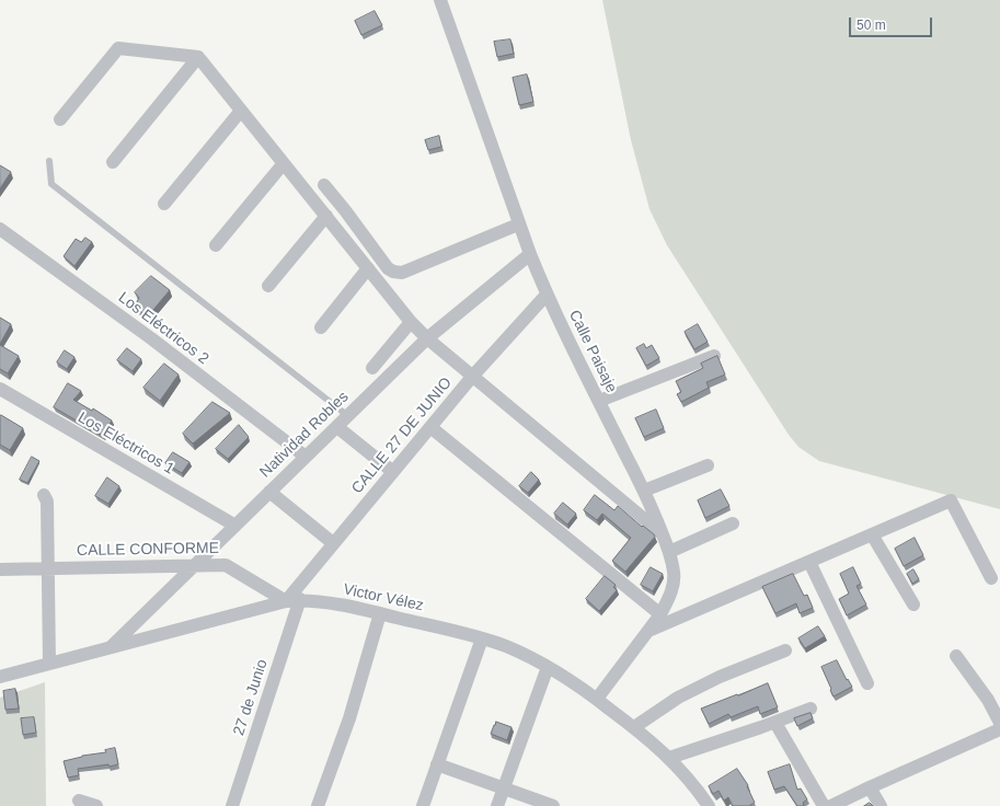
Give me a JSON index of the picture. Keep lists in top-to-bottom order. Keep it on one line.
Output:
{"streets":{"street":["Los Eléctricos 2","Calle Paisaje","Natividad Robles","CALLE 27 DE JUNIO","Los Eléctricos 1","CALLE CONFORME","Victor Vélez","27 de Junio"]},"crossings":[["Los Eléctricos 2","Natividad Robles"],["Calle Paisaje","Natividad Robles"],["Calle Paisaje","CALLE 27 DE JUNIO"],["Calle Paisaje","Victor Vélez"],["Natividad Robles","Los Eléctricos 1"],["Natividad Robles","CALLE CONFORME"],["Natividad Robles","Victor Vélez"],["CALLE 27 DE JUNIO","CALLE CONFORME"],["CALLE 27 DE JUNIO","Victor Vélez"],["CALLE CONFORME","Victor Vélez"],["Victor Vélez","27 de Junio"]],"scale_bar":"50 m"}
